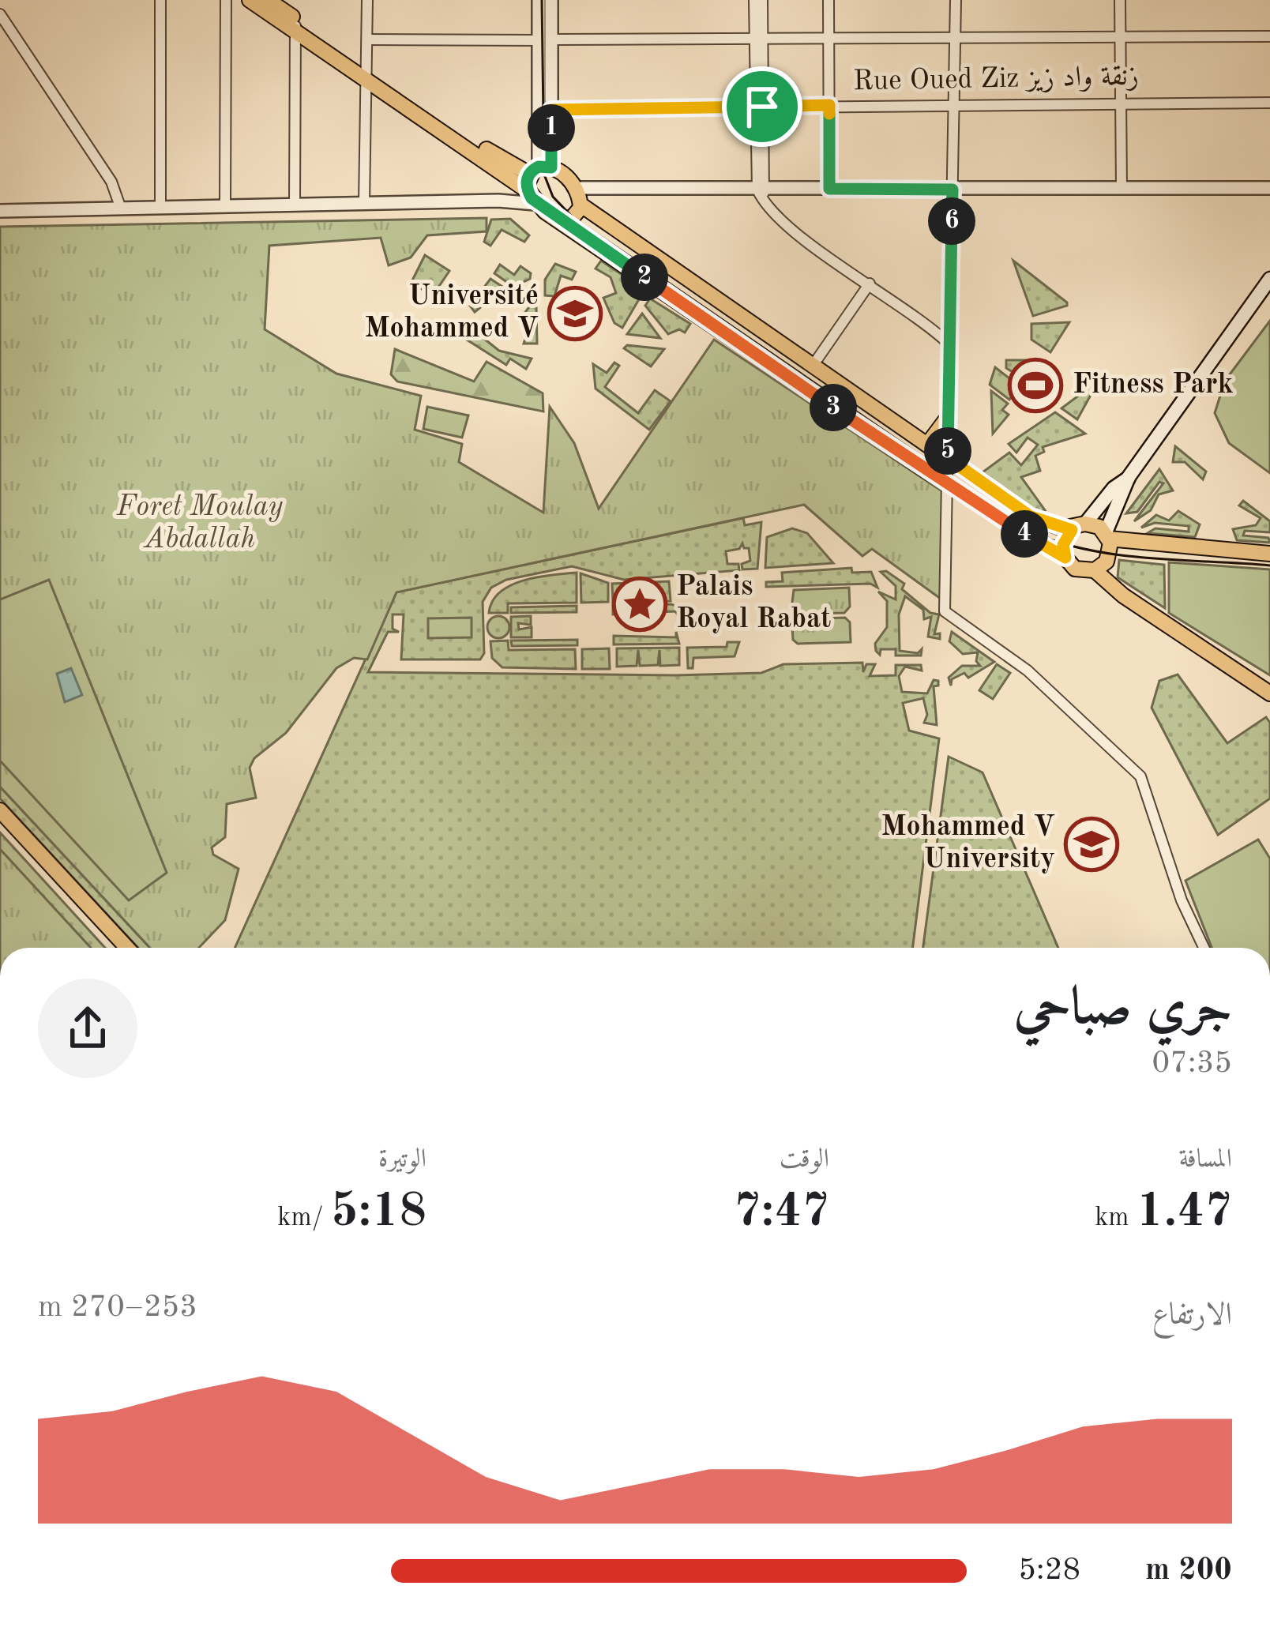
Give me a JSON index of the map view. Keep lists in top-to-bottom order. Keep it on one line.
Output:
{"streets":{"street":["Rue Oued Ziz زنقة واد زيز"]},"parks":["Foret Moulay Abdallah"],"places":{"school or university":["Université Mohammed V","Mohammed V University"],"sports":["Fitness Park"],"place":["Palais Royal Rabat"]},"page":{"pins":["1","6","2","3","5","4"],"heading":["جري صباحي","07:35"],"stats":[["المسافة","1.47 km"],["الوقت","7:47"],["الوتيرة","5:18 /km"]],"chart":["الارتفاع","253–270 m"],"list":[{"name":"200 m","note":"5:28"}]}}
